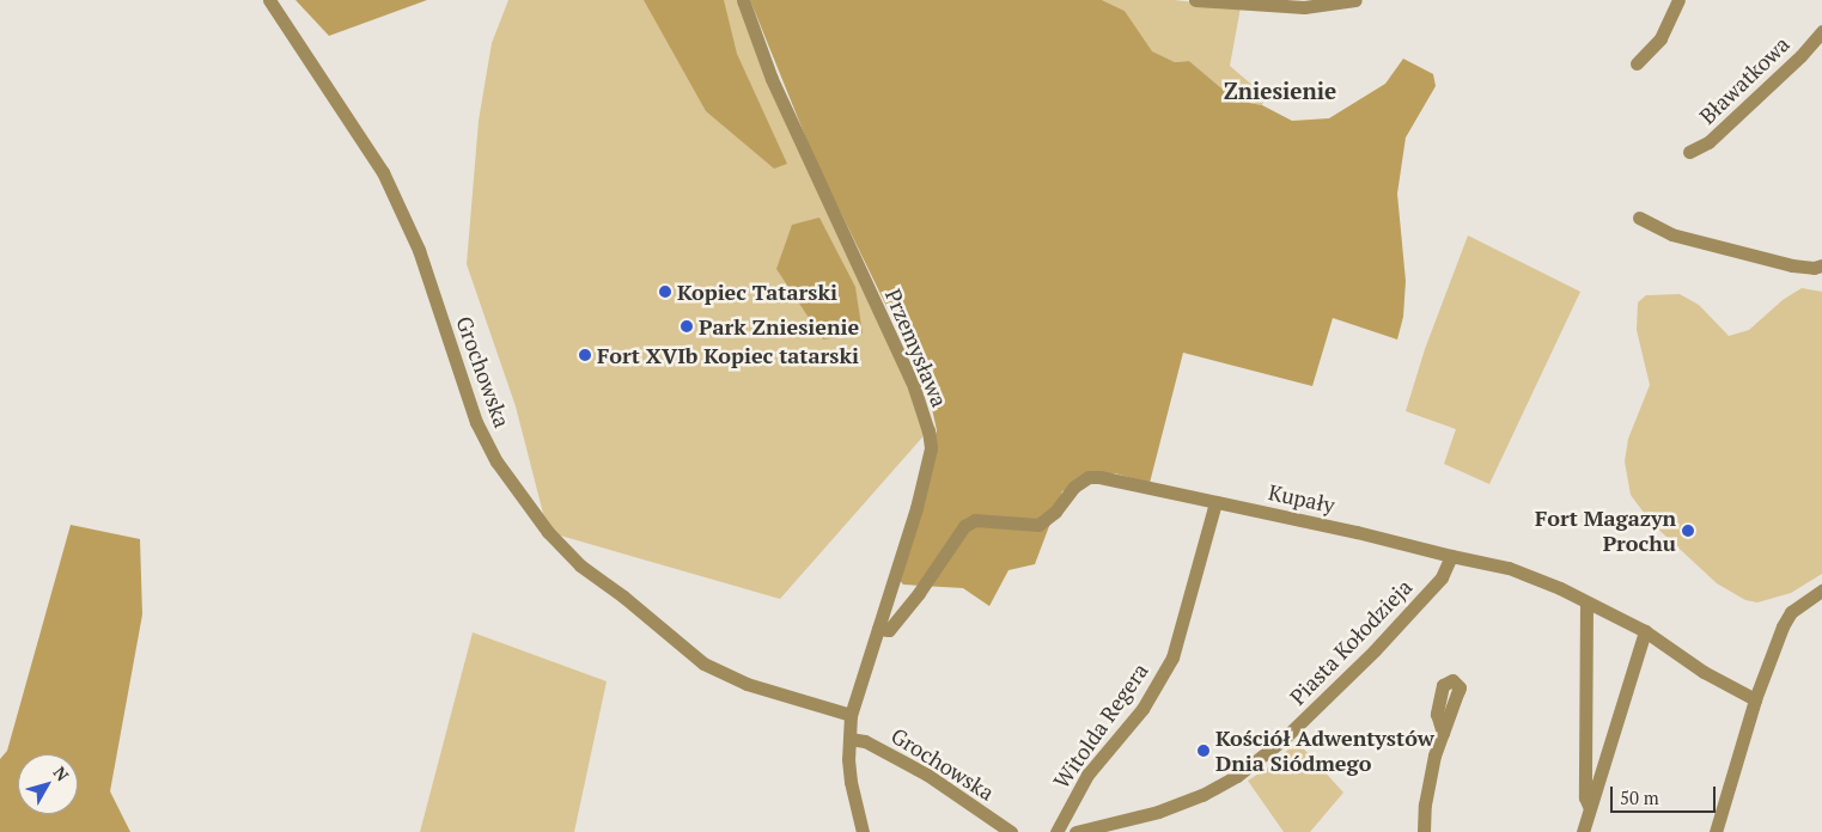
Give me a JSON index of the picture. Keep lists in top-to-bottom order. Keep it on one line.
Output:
{"streets":{"street":["Bławatkowa","Przemysława","Grochowska","Kupały","Piasta Kołodzieja","Witolda Regera"]},"crossings":[["Przemysława","Grochowska"],["Przemysława","Kupały"],["Kupały","Piasta Kołodzieja"],["Kupały","Witolda Regera"],["Piasta Kołodzieja","Witolda Regera"]],"districts":["Zniesienie"],"places":["Kopiec Tatarski","Park Zniesienie","Fort XVIb Kopiec tatarski","Fort Magazyn Prochu","Kościół Adwentystów Dnia Siódmego"],"scale_bar":"50 m","north":"top right"}
